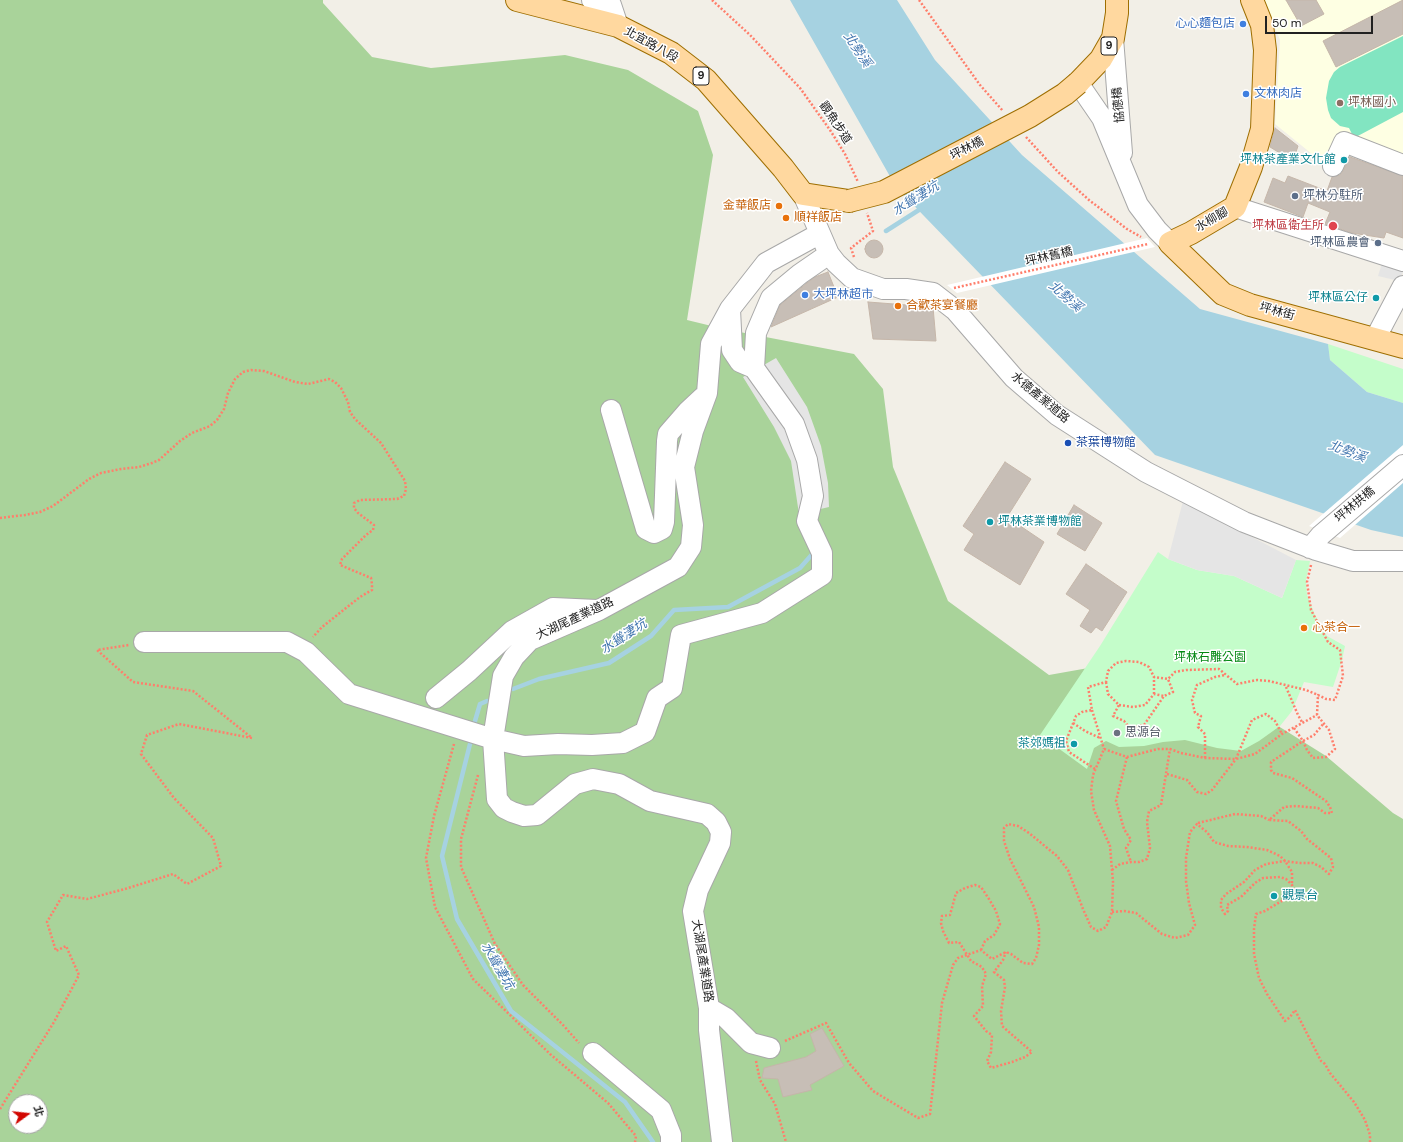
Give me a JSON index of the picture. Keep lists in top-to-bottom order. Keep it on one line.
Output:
{"streets":{"main road":["北宜路八段","9","坪林橋","水柳腳","坪林街"],"street":["協德橋","水德產業道路","坪林拱橋","大湖尾產業道路"],"path":["觀魚步道","坪林舊橋"]},"crossings":[["北宜路八段","9"],["北宜路八段","水德產業道路"],["9","協德橋"],["9","觀魚步道"],["9","坪林橋"],["9","水德產業道路"],["協德橋","坪林橋"],["協德橋","水柳腳"],["協德橋","坪林舊橋"],["協德橋","坪林街"],["觀魚步道","坪林橋"],["觀魚步道","水德產業道路"],["水柳腳","坪林舊橋"],["水柳腳","坪林街"],["坪林舊橋","坪林街"],["水德產業道路","坪林拱橋"],["水德產業道路","大湖尾產業道路"]],"water":["北勢溪","水聳淒坑"],"parks":["坪林石雕公園"],"places":["心心麵包店","文林肉店","坪林國小","坪林茶產業文化館","坪林分駐所","金華飯店","順祥飯店","坪林區衛生所","坪林區農會","大坪林超市","坪林區公仔","合歡茶宴餐廳","茶葉博物館","坪林茶業博物館","心茶合一","思源台","茶郊媽祖","觀景台"],"scale_bar":"50 m","north":"right"}
